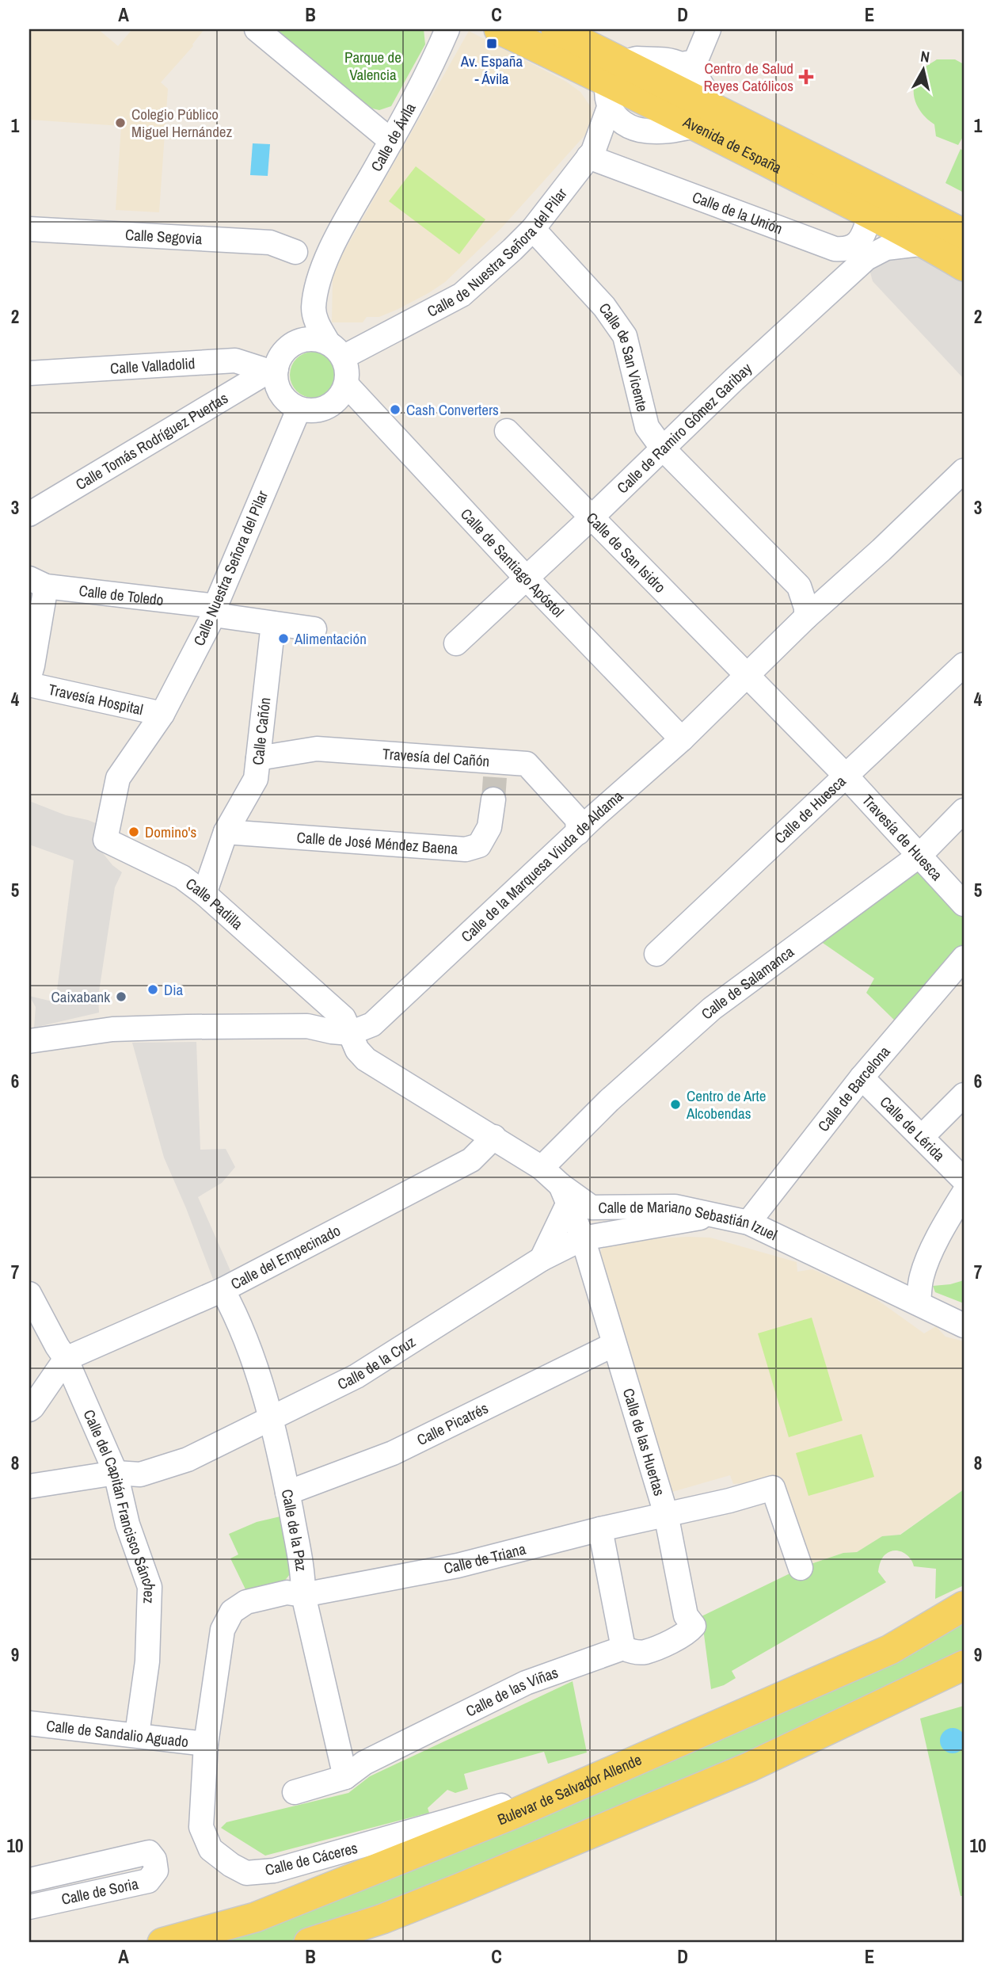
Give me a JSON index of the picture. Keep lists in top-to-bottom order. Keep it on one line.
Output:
{"streets":{"main road":["Avenida de España","Bulevar de Salvador Allende"],"street":["Calle de Ávila","Calle de la Unión","Calle Segovia","Calle de Nuestra Señora del Pilar","Calle de San Vicente","Calle Valladolid","Calle de Ramiro Gómez Garibay","Calle Tomás Rodríguez Puertas","Calle de San Isidro","Calle de Santiago Apóstol","Calle Nuestra Señora del Pilar","Calle de Toledo","Travesía Hospital","Calle Cañón","Travesía del Cañón","Calle de Huesca","Travesía de Huesca","Calle de José Méndez Baena","Calle de la Marquesa Viuda de Aldama","Calle Padilla","Calle de Salamanca","Calle de Barcelona","Calle de Lérida","Calle de Mariano Sebastián Izuel","Calle del Empecinado","Calle de la Cruz","Calle Picatrés","Calle de las Huertas","Calle del Capitán Francisco Sánchez","Calle de la Paz","Calle de Triana","Calle de las Viñas","Calle de Sandalio Aguado","Calle de Cáceres","Calle de Soria"]},"crossings":[["Calle de Ávila","Calle de Nuestra Señora del Pilar"],["Calle de Ávila","Calle Valladolid"],["Calle de Ávila","Calle Tomás Rodríguez Puertas"],["Calle de Ávila","Calle de Santiago Apóstol"],["Calle de Ávila","Calle Nuestra Señora del Pilar"],["Avenida de España","Calle de Nuestra Señora del Pilar"],["Avenida de España","Calle de Ramiro Gómez Garibay"],["Calle de la Unión","Calle de Nuestra Señora del Pilar"],["Calle de Nuestra Señora del Pilar","Calle de San Vicente"],["Calle de Nuestra Señora del Pilar","Calle Valladolid"],["Calle de Nuestra Señora del Pilar","Calle Tomás Rodríguez Puertas"],["Calle de Nuestra Señora del Pilar","Calle de Santiago Apóstol"],["Calle de Nuestra Señora del Pilar","Calle Nuestra Señora del Pilar"],["Calle de San Vicente","Calle de Ramiro Gómez Garibay"],["Calle de San Vicente","Calle de la Marquesa Viuda de Aldama"],["Calle Valladolid","Calle Tomás Rodríguez Puertas"],["Calle Valladolid","Calle de Santiago Apóstol"],["Calle Valladolid","Calle Nuestra Señora del Pilar"],["Calle de Ramiro Gómez Garibay","Calle de San Isidro"],["Calle de Ramiro Gómez Garibay","Calle de Santiago Apóstol"],["Calle Tomás Rodríguez Puertas","Calle de Santiago Apóstol"],["Calle Tomás Rodríguez Puertas","Calle Nuestra Señora del Pilar"],["Calle de San Isidro","Travesía de Huesca"],["Calle de San Isidro","Calle de la Marquesa Viuda de Aldama"],["Calle de Santiago Apóstol","Calle Nuestra Señora del Pilar"],["Calle de Santiago Apóstol","Calle de la Marquesa Viuda de Aldama"],["Calle Nuestra Señora del Pilar","Calle de Toledo"],["Calle Nuestra Señora del Pilar","Travesía Hospital"],["Calle Nuestra Señora del Pilar","Calle Padilla"],["Calle de Toledo","Calle Cañón"],["Calle Cañón","Travesía del Cañón"],["Calle Cañón","Calle de José Méndez Baena"],["Calle Cañón","Calle Padilla"],["Travesía del Cañón","Calle de José Méndez Baena"],["Travesía del Cañón","Calle de la Marquesa Viuda de Aldama"],["Calle de Huesca","Travesía de Huesca"],["Travesía de Huesca","Calle de la Marquesa Viuda de Aldama"],["Travesía de Huesca","Calle de Salamanca"],["Calle de la Marquesa Viuda de Aldama","Calle Padilla"],["Calle de la Marquesa Viuda de Aldama","Calle de Mariano Sebastián Izuel"],["Calle Padilla","Calle de Mariano Sebastián Izuel"],["Calle de Salamanca","Calle de Mariano Sebastián Izuel"],["Calle de Barcelona","Calle de Lérida"],["Calle de Barcelona","Calle de Mariano Sebastián Izuel"],["Calle de Mariano Sebastián Izuel","Calle del Empecinado"],["Calle de Mariano Sebastián Izuel","Calle de la Cruz"],["Calle de Mariano Sebastián Izuel","Calle de las Huertas"],["Calle del Empecinado","Calle del Capitán Francisco Sánchez"],["Calle del Empecinado","Calle de la Paz"],["Calle de la Cruz","Calle de las Huertas"],["Calle de la Cruz","Calle del Capitán Francisco Sánchez"],["Calle de la Cruz","Calle de la Paz"],["Calle Picatrés","Calle de las Huertas"],["Calle Picatrés","Calle de la Paz"],["Calle de las Huertas","Calle de Triana"],["Calle de las Huertas","Calle de las Viñas"],["Calle del Capitán Francisco Sánchez","Calle de Sandalio Aguado"],["Calle de la Paz","Calle de Triana"],["Calle de la Paz","Calle de las Viñas"],["Calle de la Paz","Calle de Cáceres"],["Calle de Triana","Calle de Cáceres"],["Calle de Sandalio Aguado","Calle de Cáceres"],["Bulevar de Salvador Allende","Calle de Cáceres"]],"parks":["Parque de Valencia"],"places":{"transit":["Av. España - Ávila"],"health":["Centro de Salud Reyes Católicos"],"other":["Colegio Público Miguel Hernández","Cash Converters","Alimentación","Domino's","Dia","Caixabank","Centro de Arte Alcobendas"]},"north":"top","grid":{"columns":["A","B","C","D","E"],"rows":["1","2","3","4","5","6","7","8","9","10"]}}
